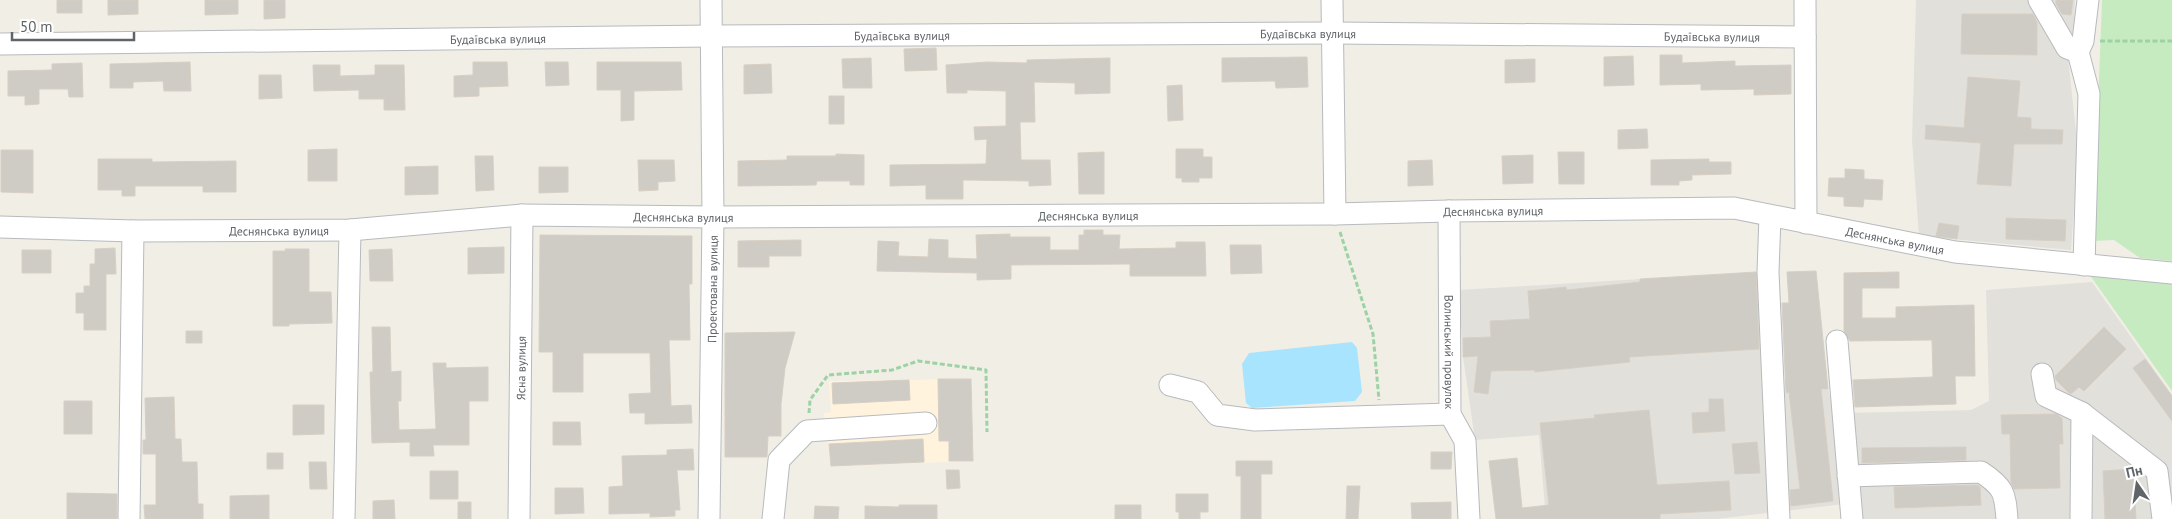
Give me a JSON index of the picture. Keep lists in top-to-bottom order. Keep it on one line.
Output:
{"streets":{"street":["Будаївська вулиця","Деснянська вулиця","Проектована вулиця","Волинський провулок","Ясна вулиця"]},"crossings":[["Будаївська вулиця","Проектована вулиця"],["Деснянська вулиця","Проектована вулиця"],["Деснянська вулиця","Волинський провулок"],["Деснянська вулиця","Ясна вулиця"]],"scale_bar":"50 m","north":"top"}
